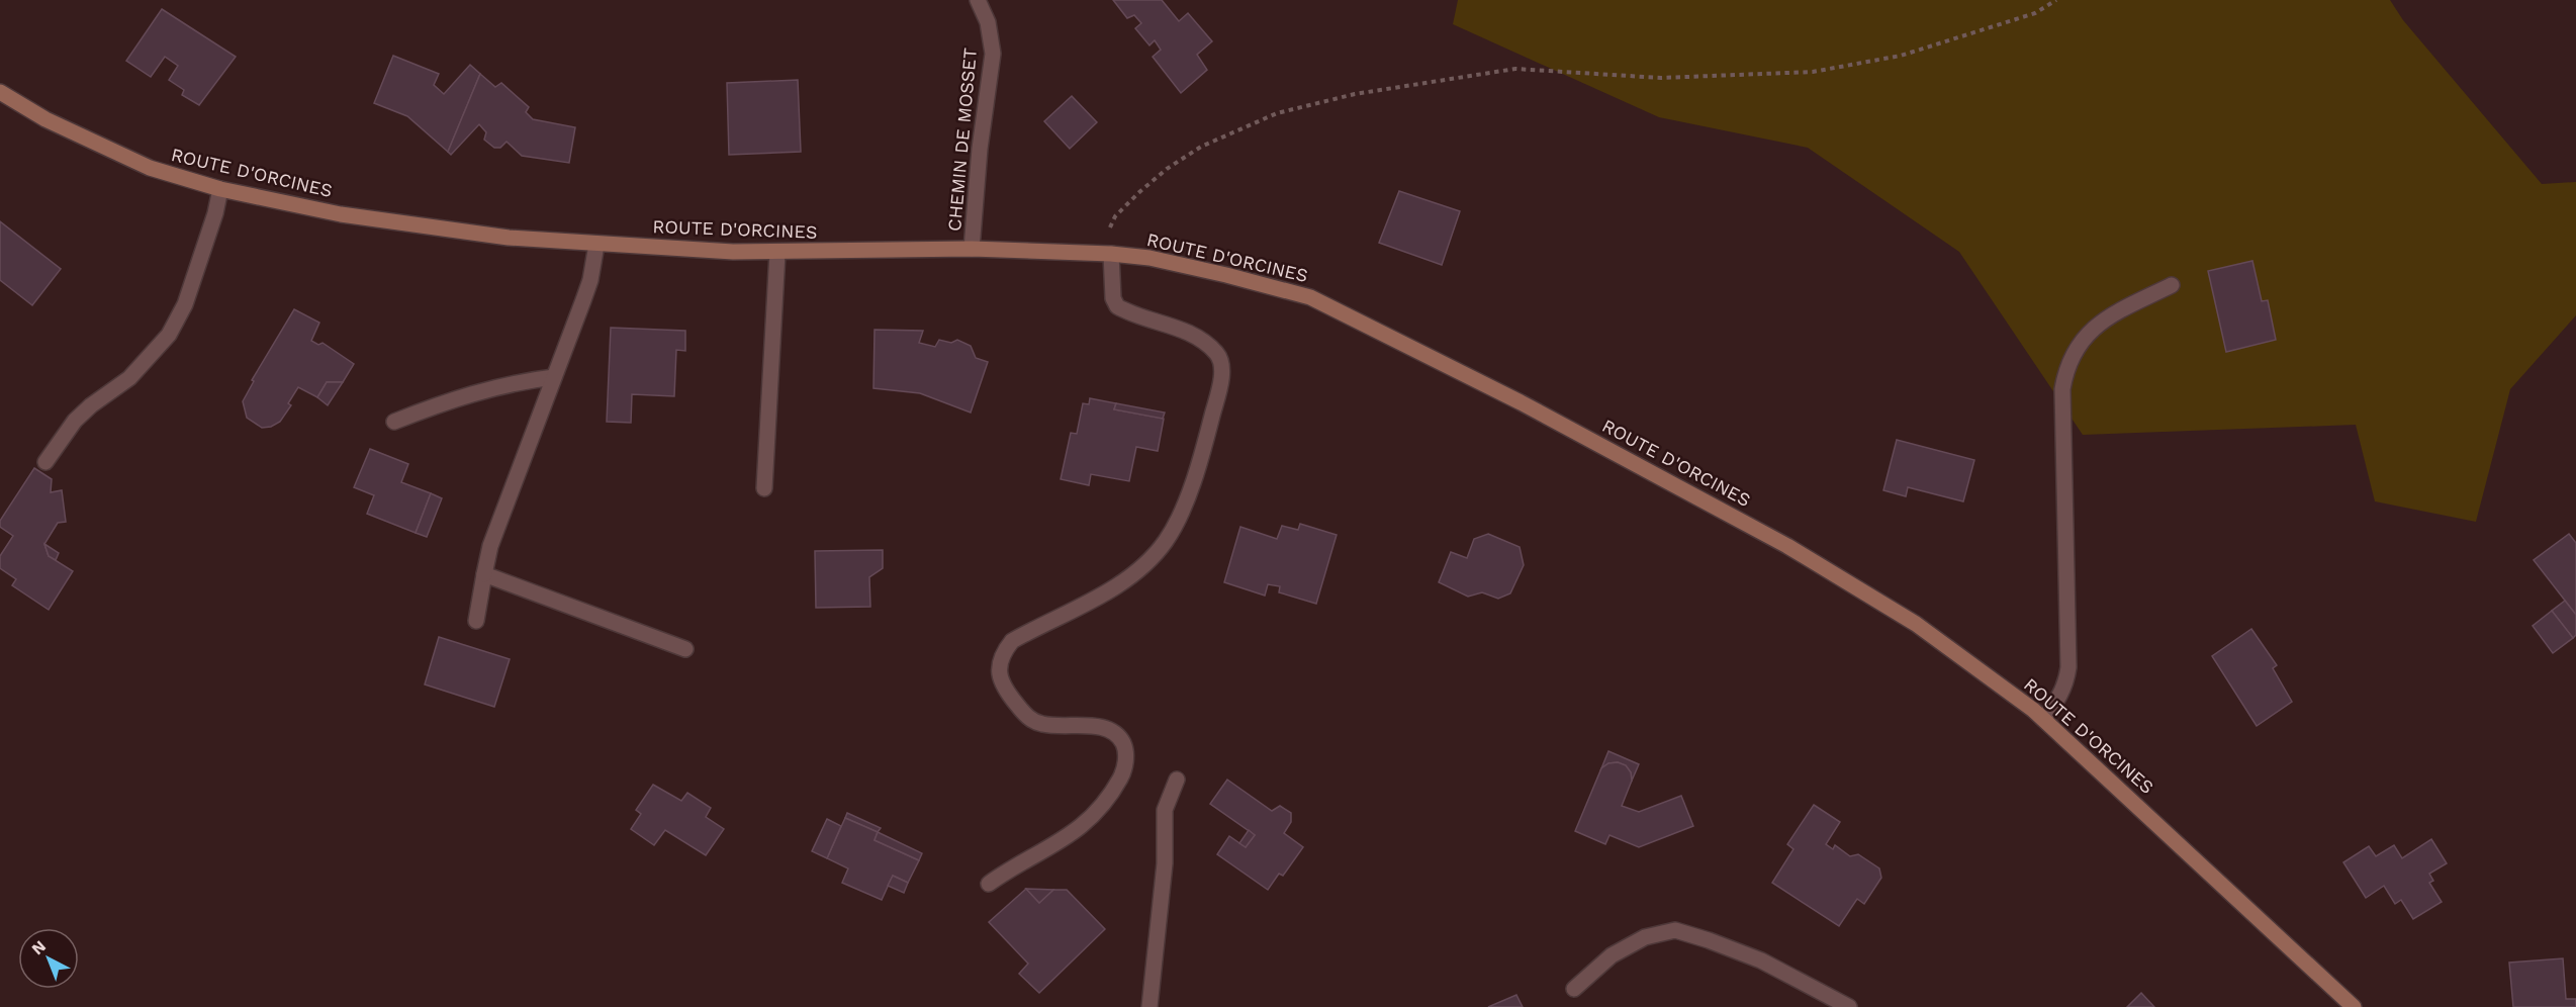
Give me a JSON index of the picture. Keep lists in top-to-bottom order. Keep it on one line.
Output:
{"streets":{"main road":["ROUTE D'ORCINES"],"street":["CHEMIN DE MOSSET"]},"crossings":[["CHEMIN DE MOSSET","ROUTE D'ORCINES"]],"north":"top left"}
